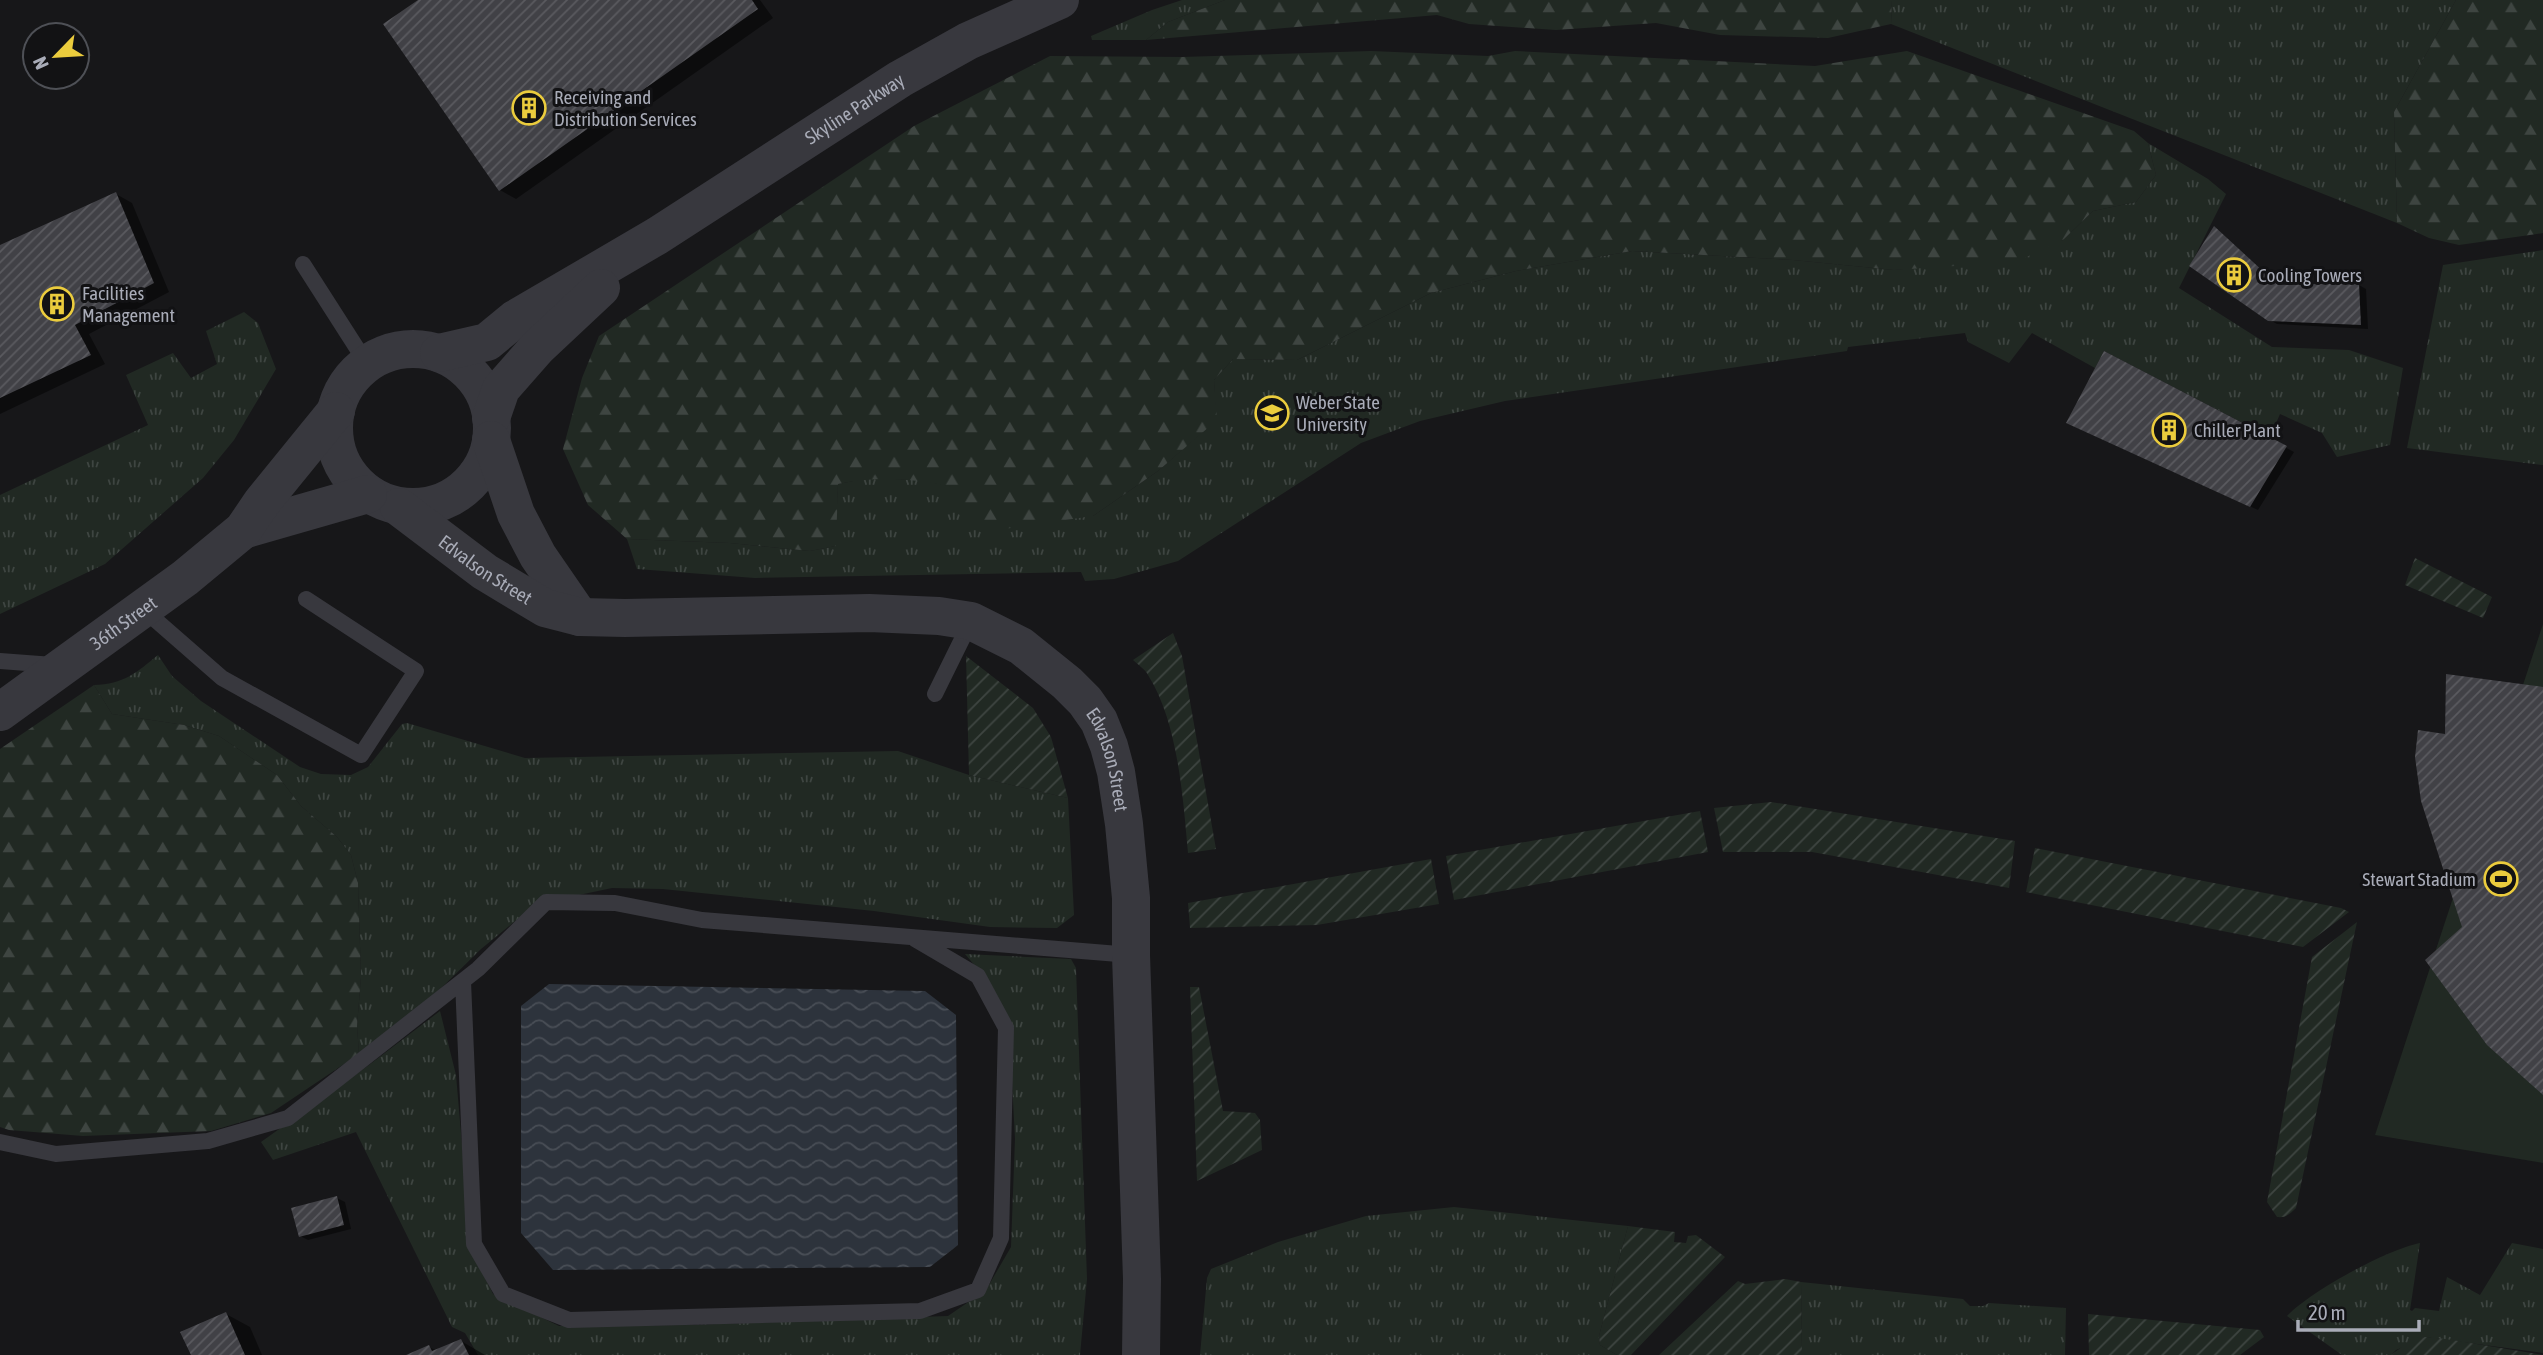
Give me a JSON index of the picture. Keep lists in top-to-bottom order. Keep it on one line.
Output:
{"streets":{"street":["Skyline Parkway","Edvalson Street","36th Street"]},"crossings":[["Skyline Parkway","Edvalson Street"],["Skyline Parkway","36th Street"],["Edvalson Street","36th Street"]],"places":{"building":["Receiving and Distribution Services","Cooling Towers","Facilities Management","Chiller Plant"],"school or university":["Weber State University"],"sports":["Stewart Stadium"]},"scale_bar":"20 m","north":"bottom left"}
